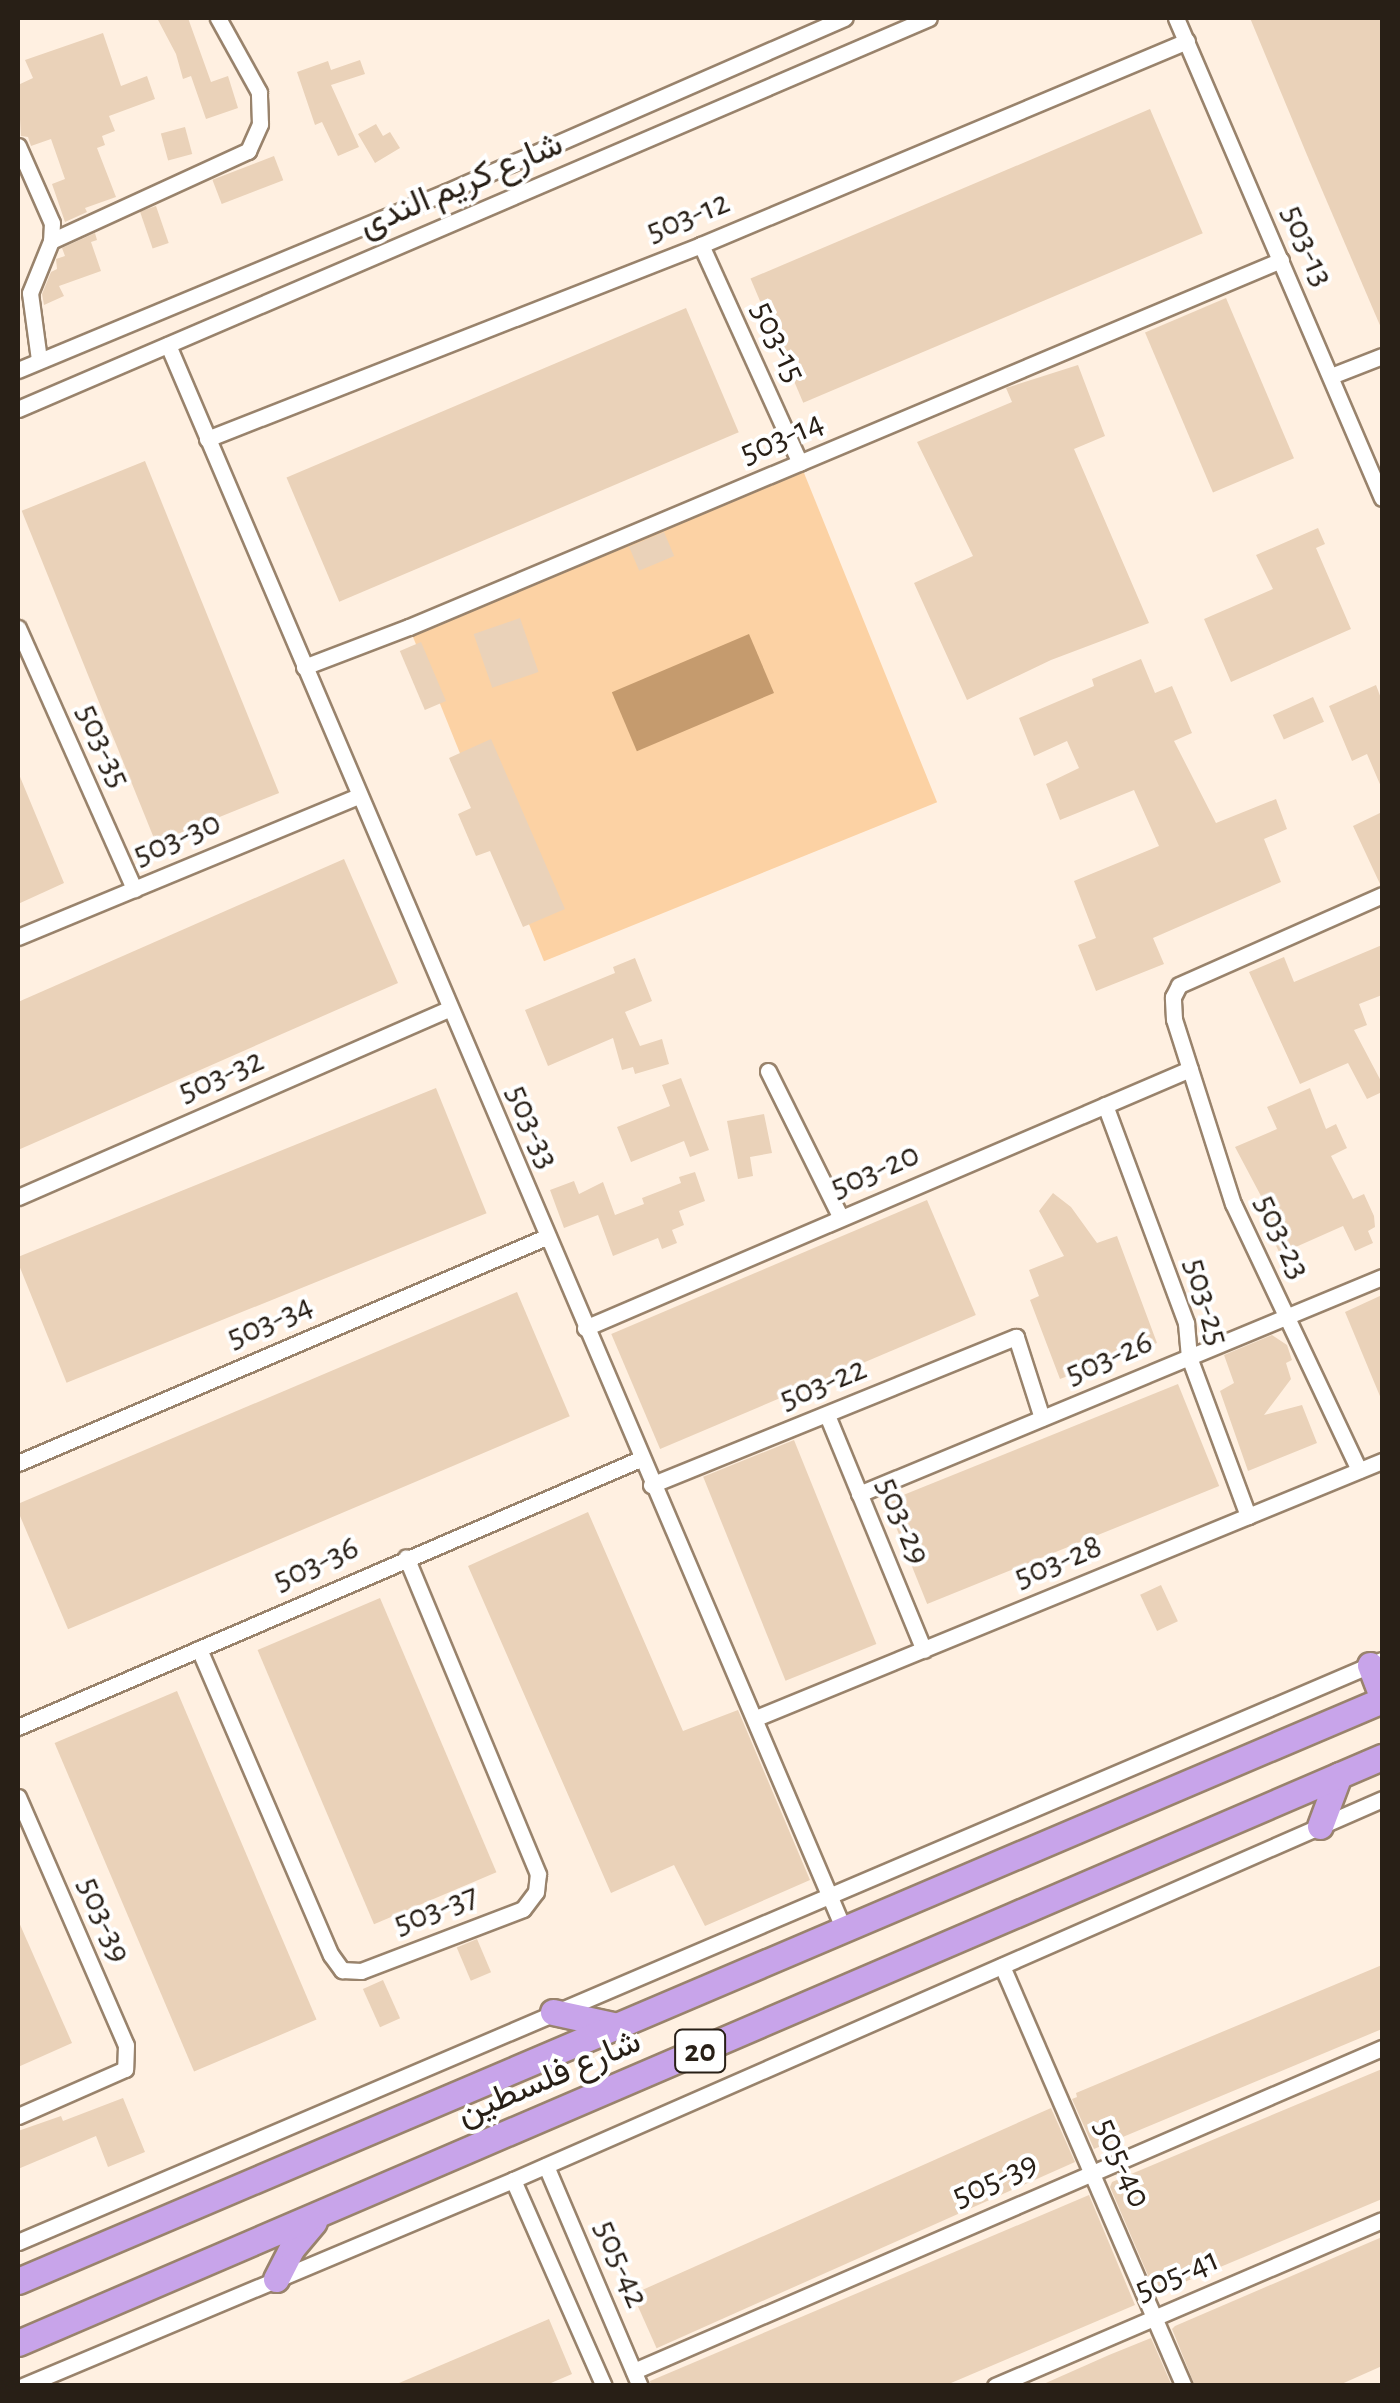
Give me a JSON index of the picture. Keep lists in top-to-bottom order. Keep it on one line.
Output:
{"streets":{"main road":["20","شارع فلسطين"],"street":["شارع كريم الندى","503-12","503-13","503-15","503-14","503-35","503-30","503-32","503-33","503-20","503-23","503-25","503-34","503-26","503-22","503-29","503-28","503-36","503-37","503-39","505-40","505-39","505-42","505-41"]},"crossings":[["شارع كريم الندى","503-33"],["503-12","503-13"],["503-12","503-15"],["503-12","503-33"],["503-13","503-14"],["503-15","503-14"],["503-14","503-33"],["503-35","503-30"],["503-30","503-33"],["503-32","503-33"],["503-33","503-20"],["503-33","503-34"],["503-33","503-22"],["503-33","503-28"],["503-33","503-36"],["503-33","شارع فلسطين"],["503-20","503-23"],["503-20","503-25"],["503-23","503-26"],["503-23","503-28"],["503-25","503-26"],["503-25","503-28"],["503-26","503-22"],["503-26","503-29"],["503-22","503-29"],["503-29","503-28"],["503-36","503-37"],["505-40","505-39"],["505-40","505-41"],["505-39","505-42"]]}
